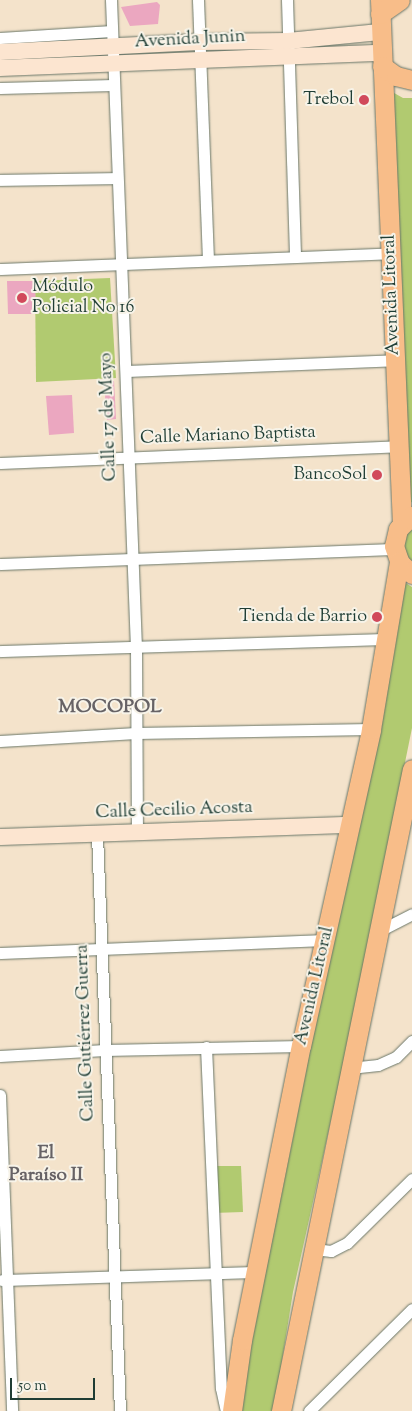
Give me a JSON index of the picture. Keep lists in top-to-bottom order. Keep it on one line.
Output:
{"streets":{"main road":["Avenida Litoral"],"street":["Avenida Junin","Calle 17 de Mayo","Calle Mariano Baptista","Calle Cecilio Acosta","Calle Gutiérrez Guerra"]},"crossings":[["Avenida Junin","Avenida Litoral"],["Avenida Junin","Calle 17 de Mayo"],["Avenida Litoral","Calle Mariano Baptista"],["Avenida Litoral","Calle Cecilio Acosta"],["Calle 17 de Mayo","Calle Mariano Baptista"],["Calle 17 de Mayo","Calle Cecilio Acosta"],["Calle Cecilio Acosta","Calle Gutiérrez Guerra"]],"districts":["MOCOPOL","El Paraíso II"],"places":["Trebol","Módulo Policial No 16","BancoSol","Tienda de Barrio"],"scale_bar":"50 m"}
